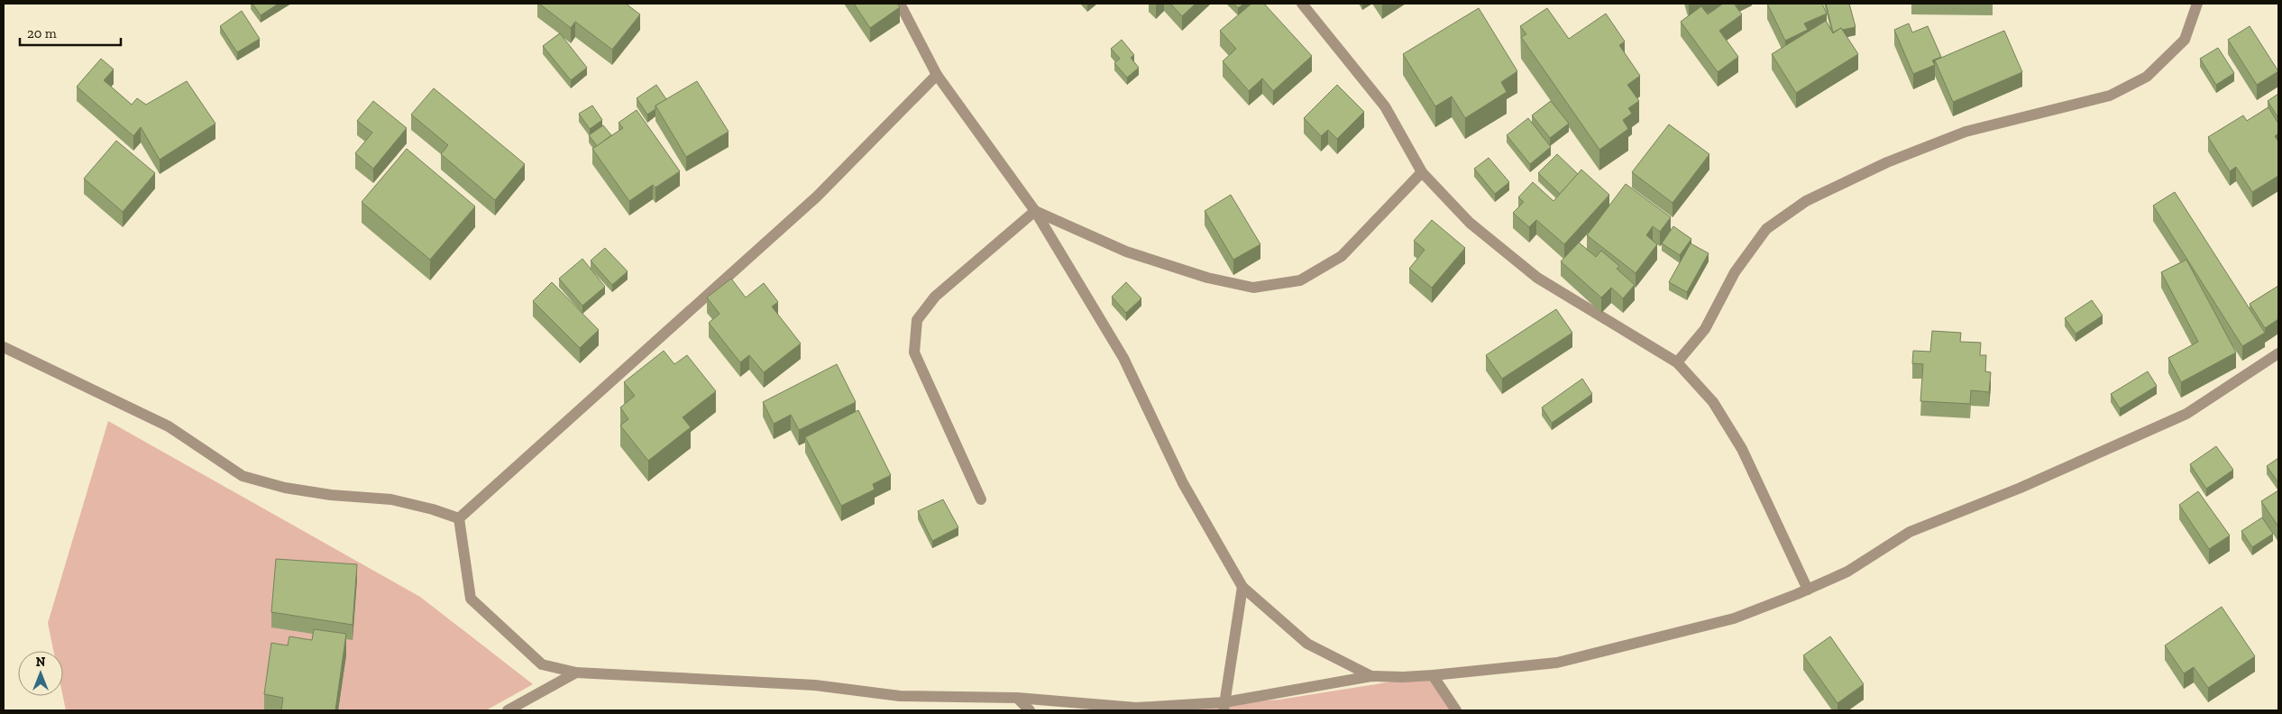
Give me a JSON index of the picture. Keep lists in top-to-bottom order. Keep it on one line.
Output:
{"scale_bar":"20 m","north":"top"}
